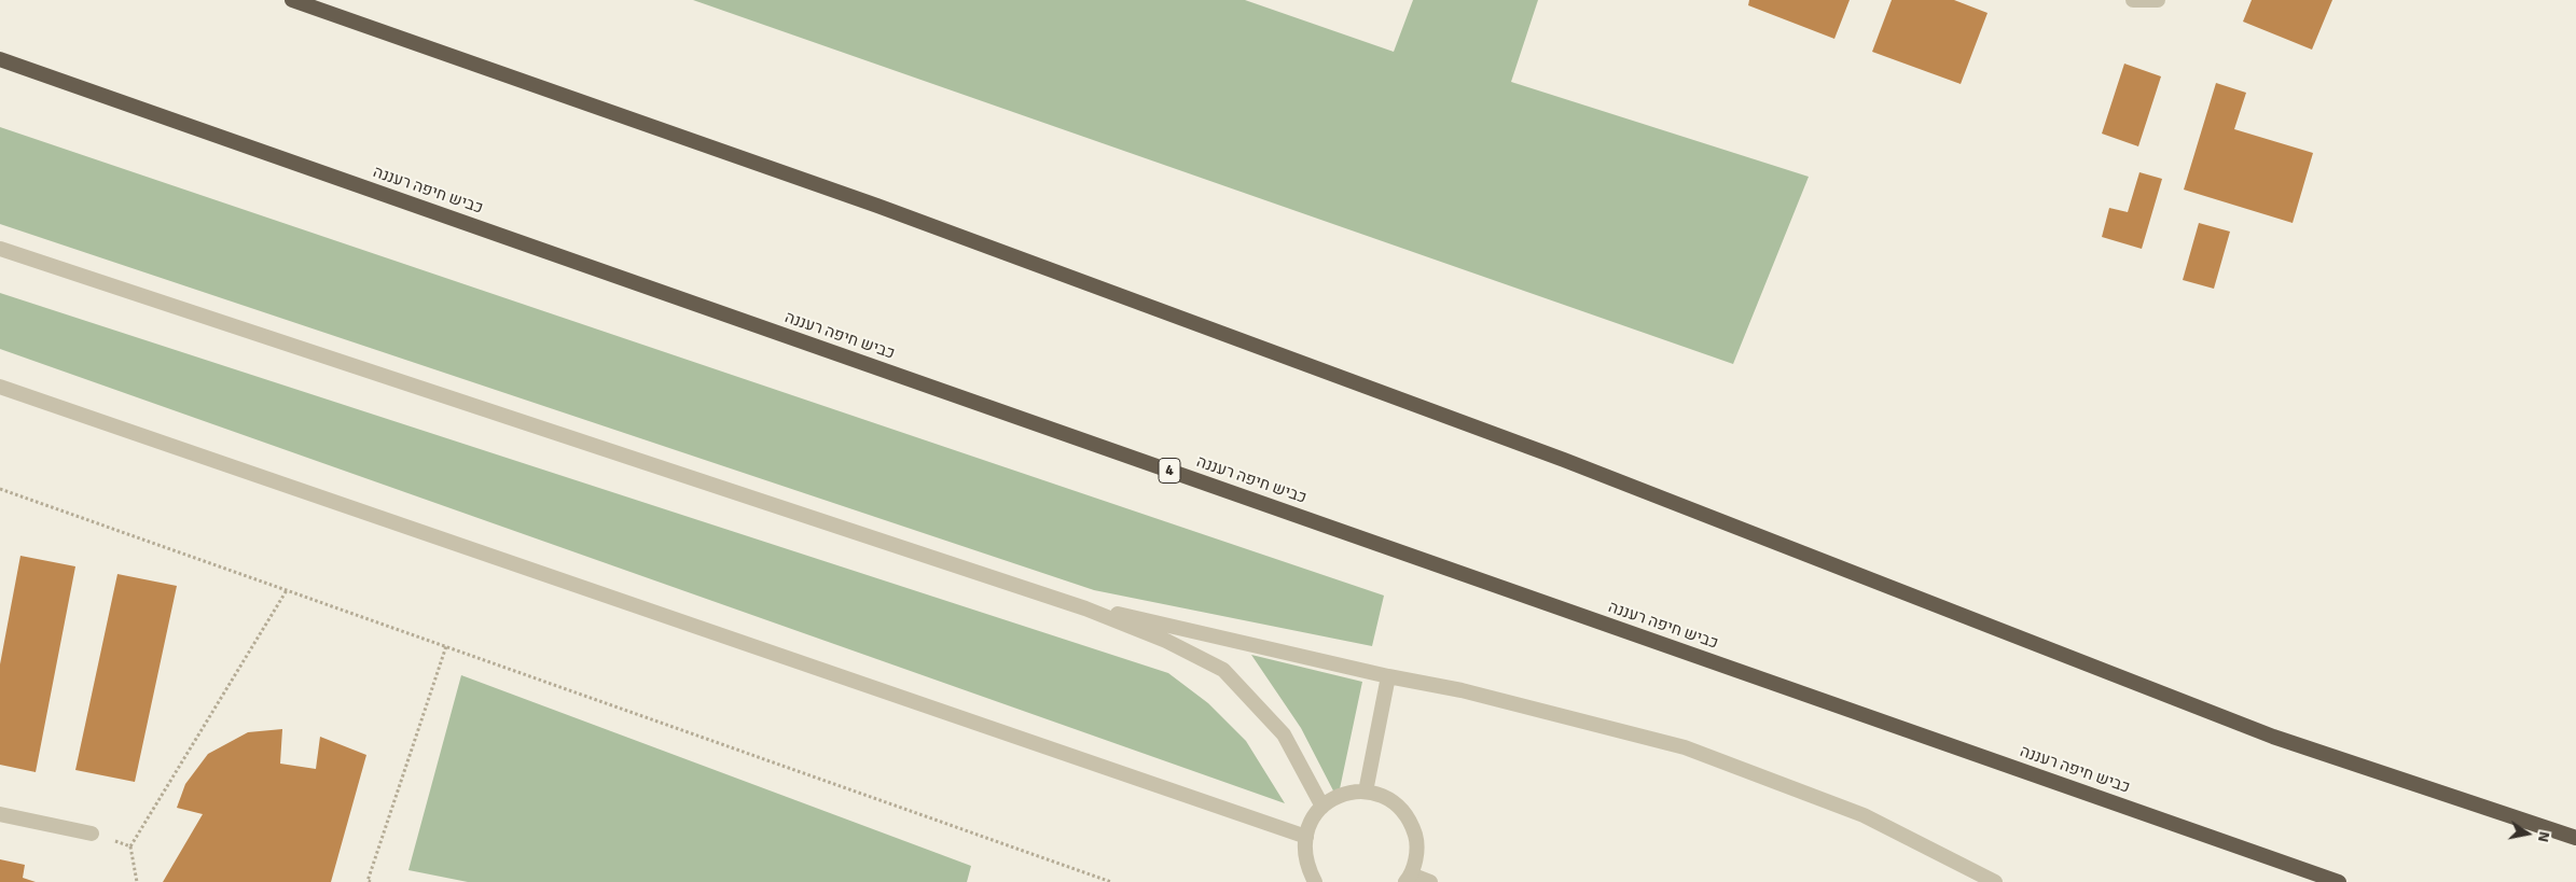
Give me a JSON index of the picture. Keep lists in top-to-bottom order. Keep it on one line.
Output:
{"streets":{"highway":["כביש חיפה רעננה","4"]},"north":"right"}
